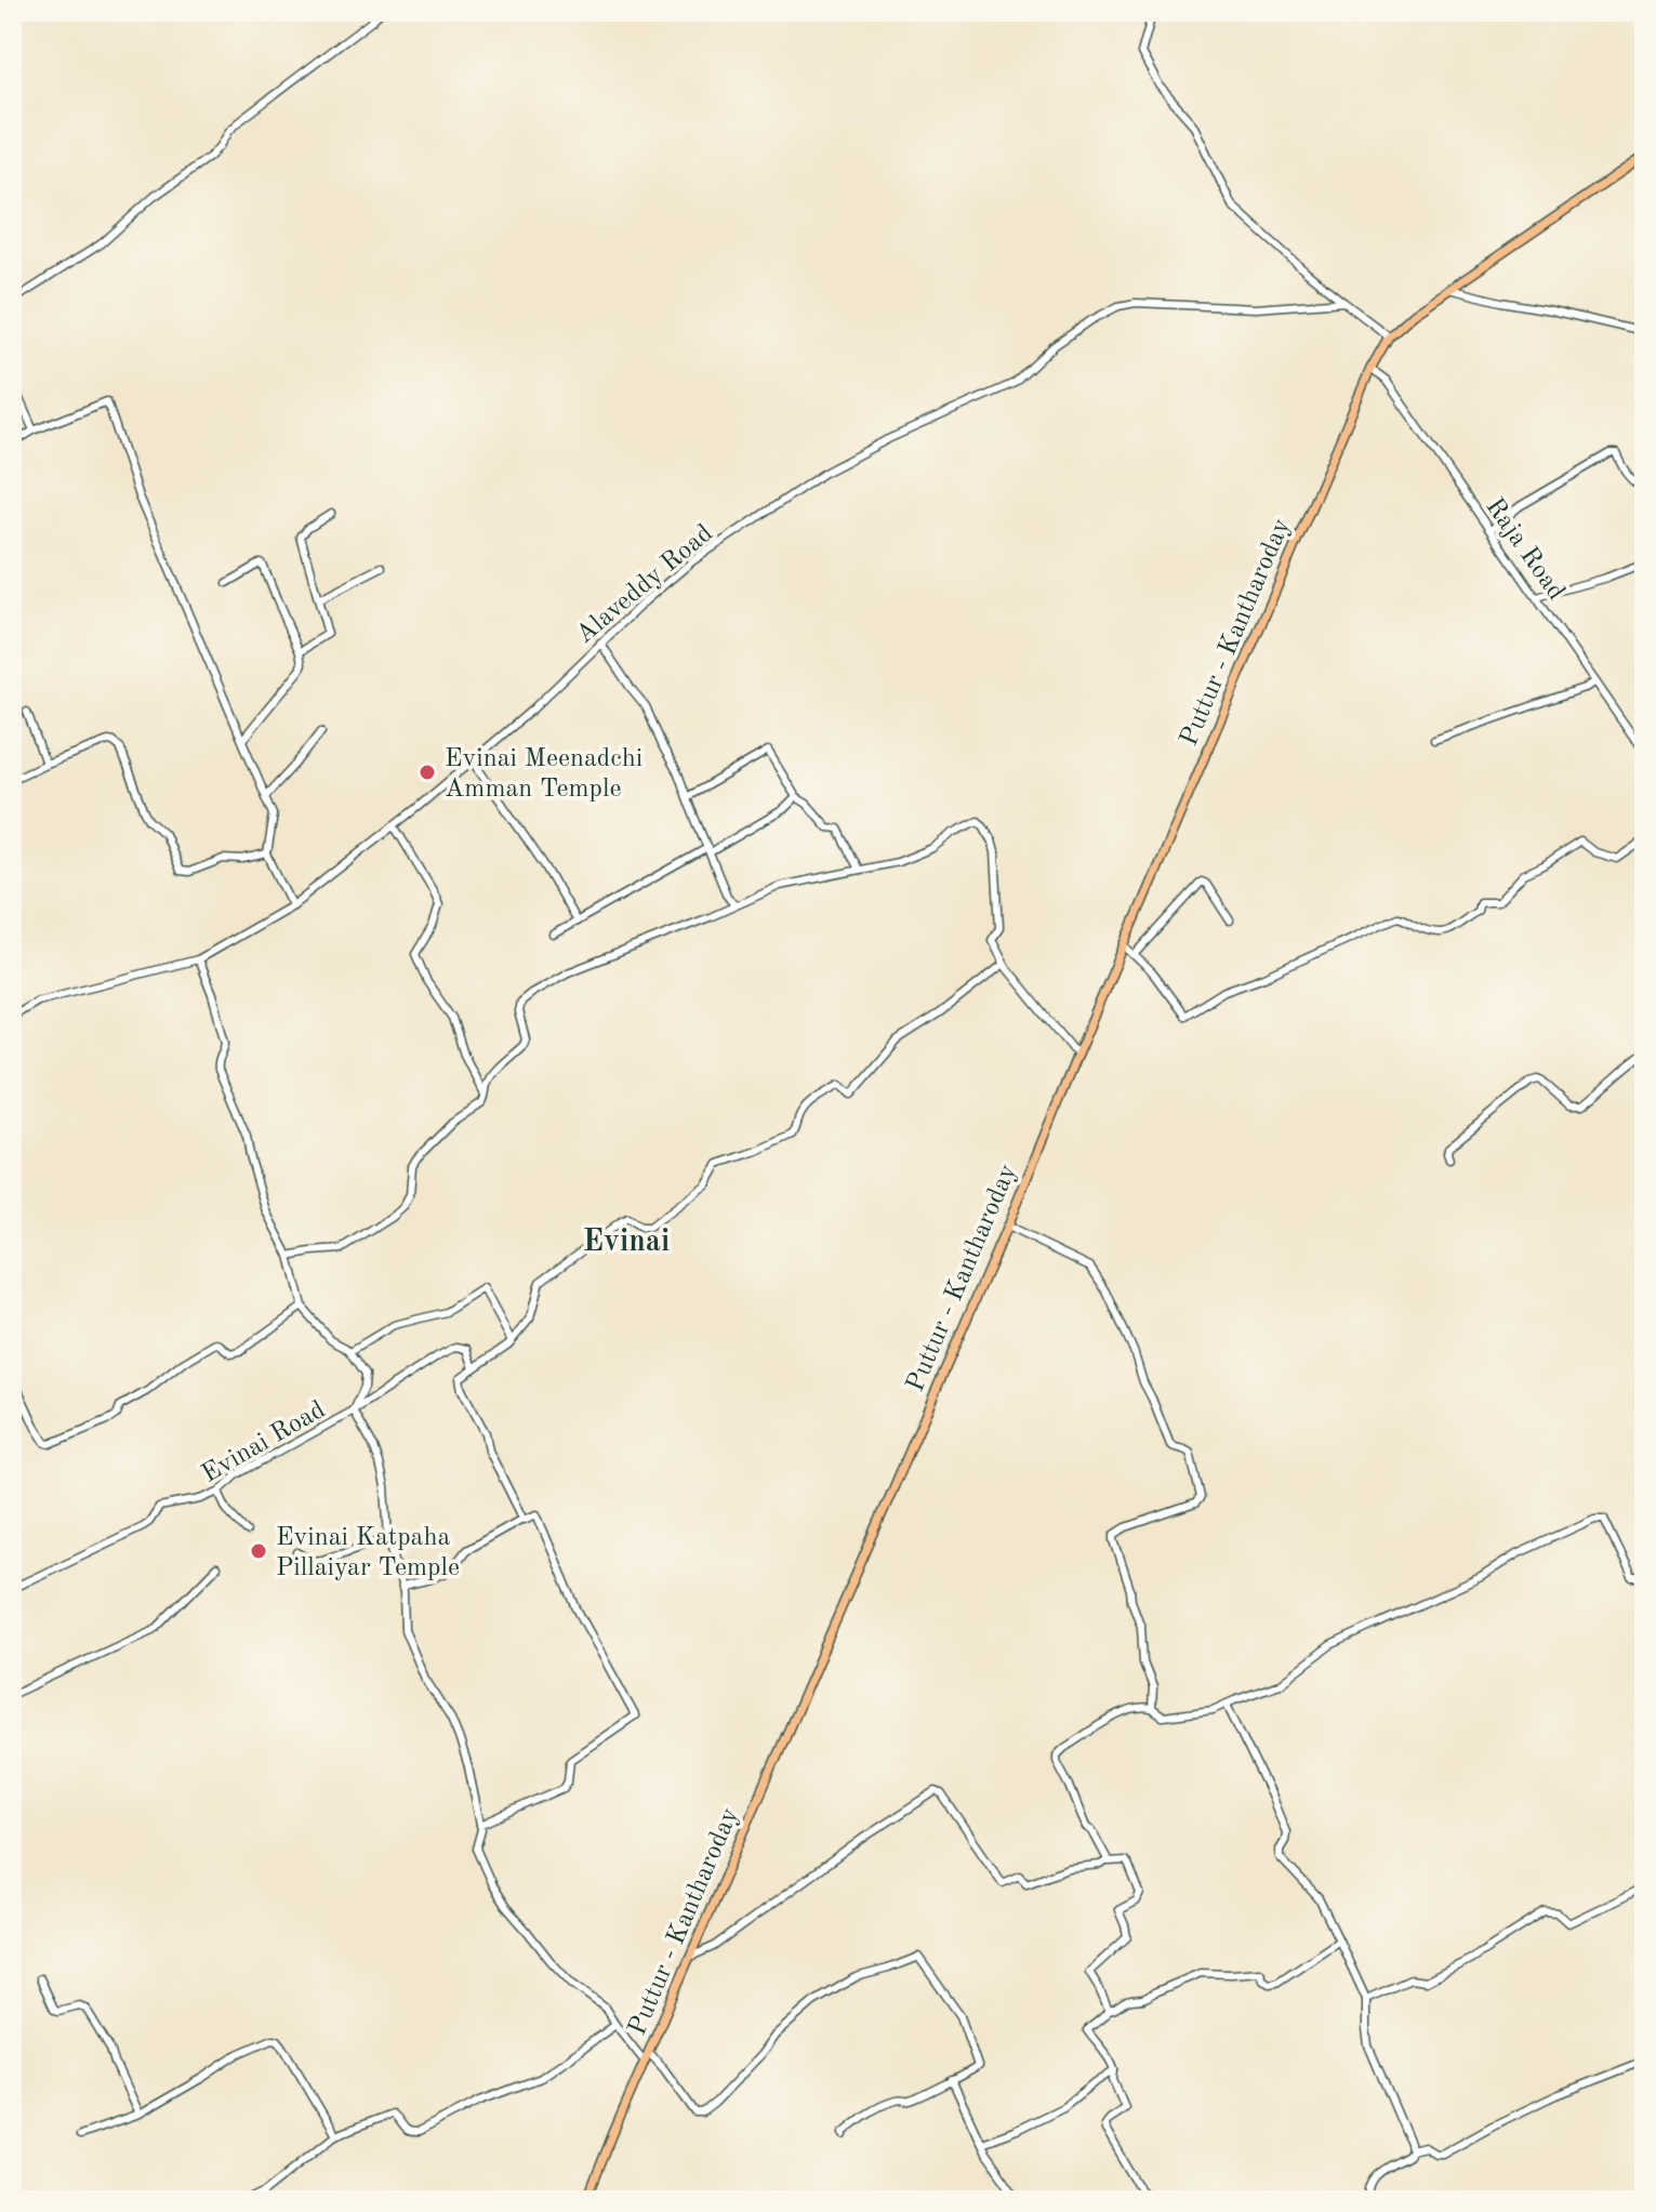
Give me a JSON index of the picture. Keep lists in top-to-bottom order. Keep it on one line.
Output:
{"streets":{"main road":["Puttur - Kantharoday"],"street":["Raja Road","Alaveddy Road","Evinai Road"]},"crossings":[["Raja Road","Puttur - Kantharoday"]],"districts":["Evinai"],"places":["Evinai Meenadchi Amman Temple","Evinai Katpaha Pillaiyar Temple"]}
